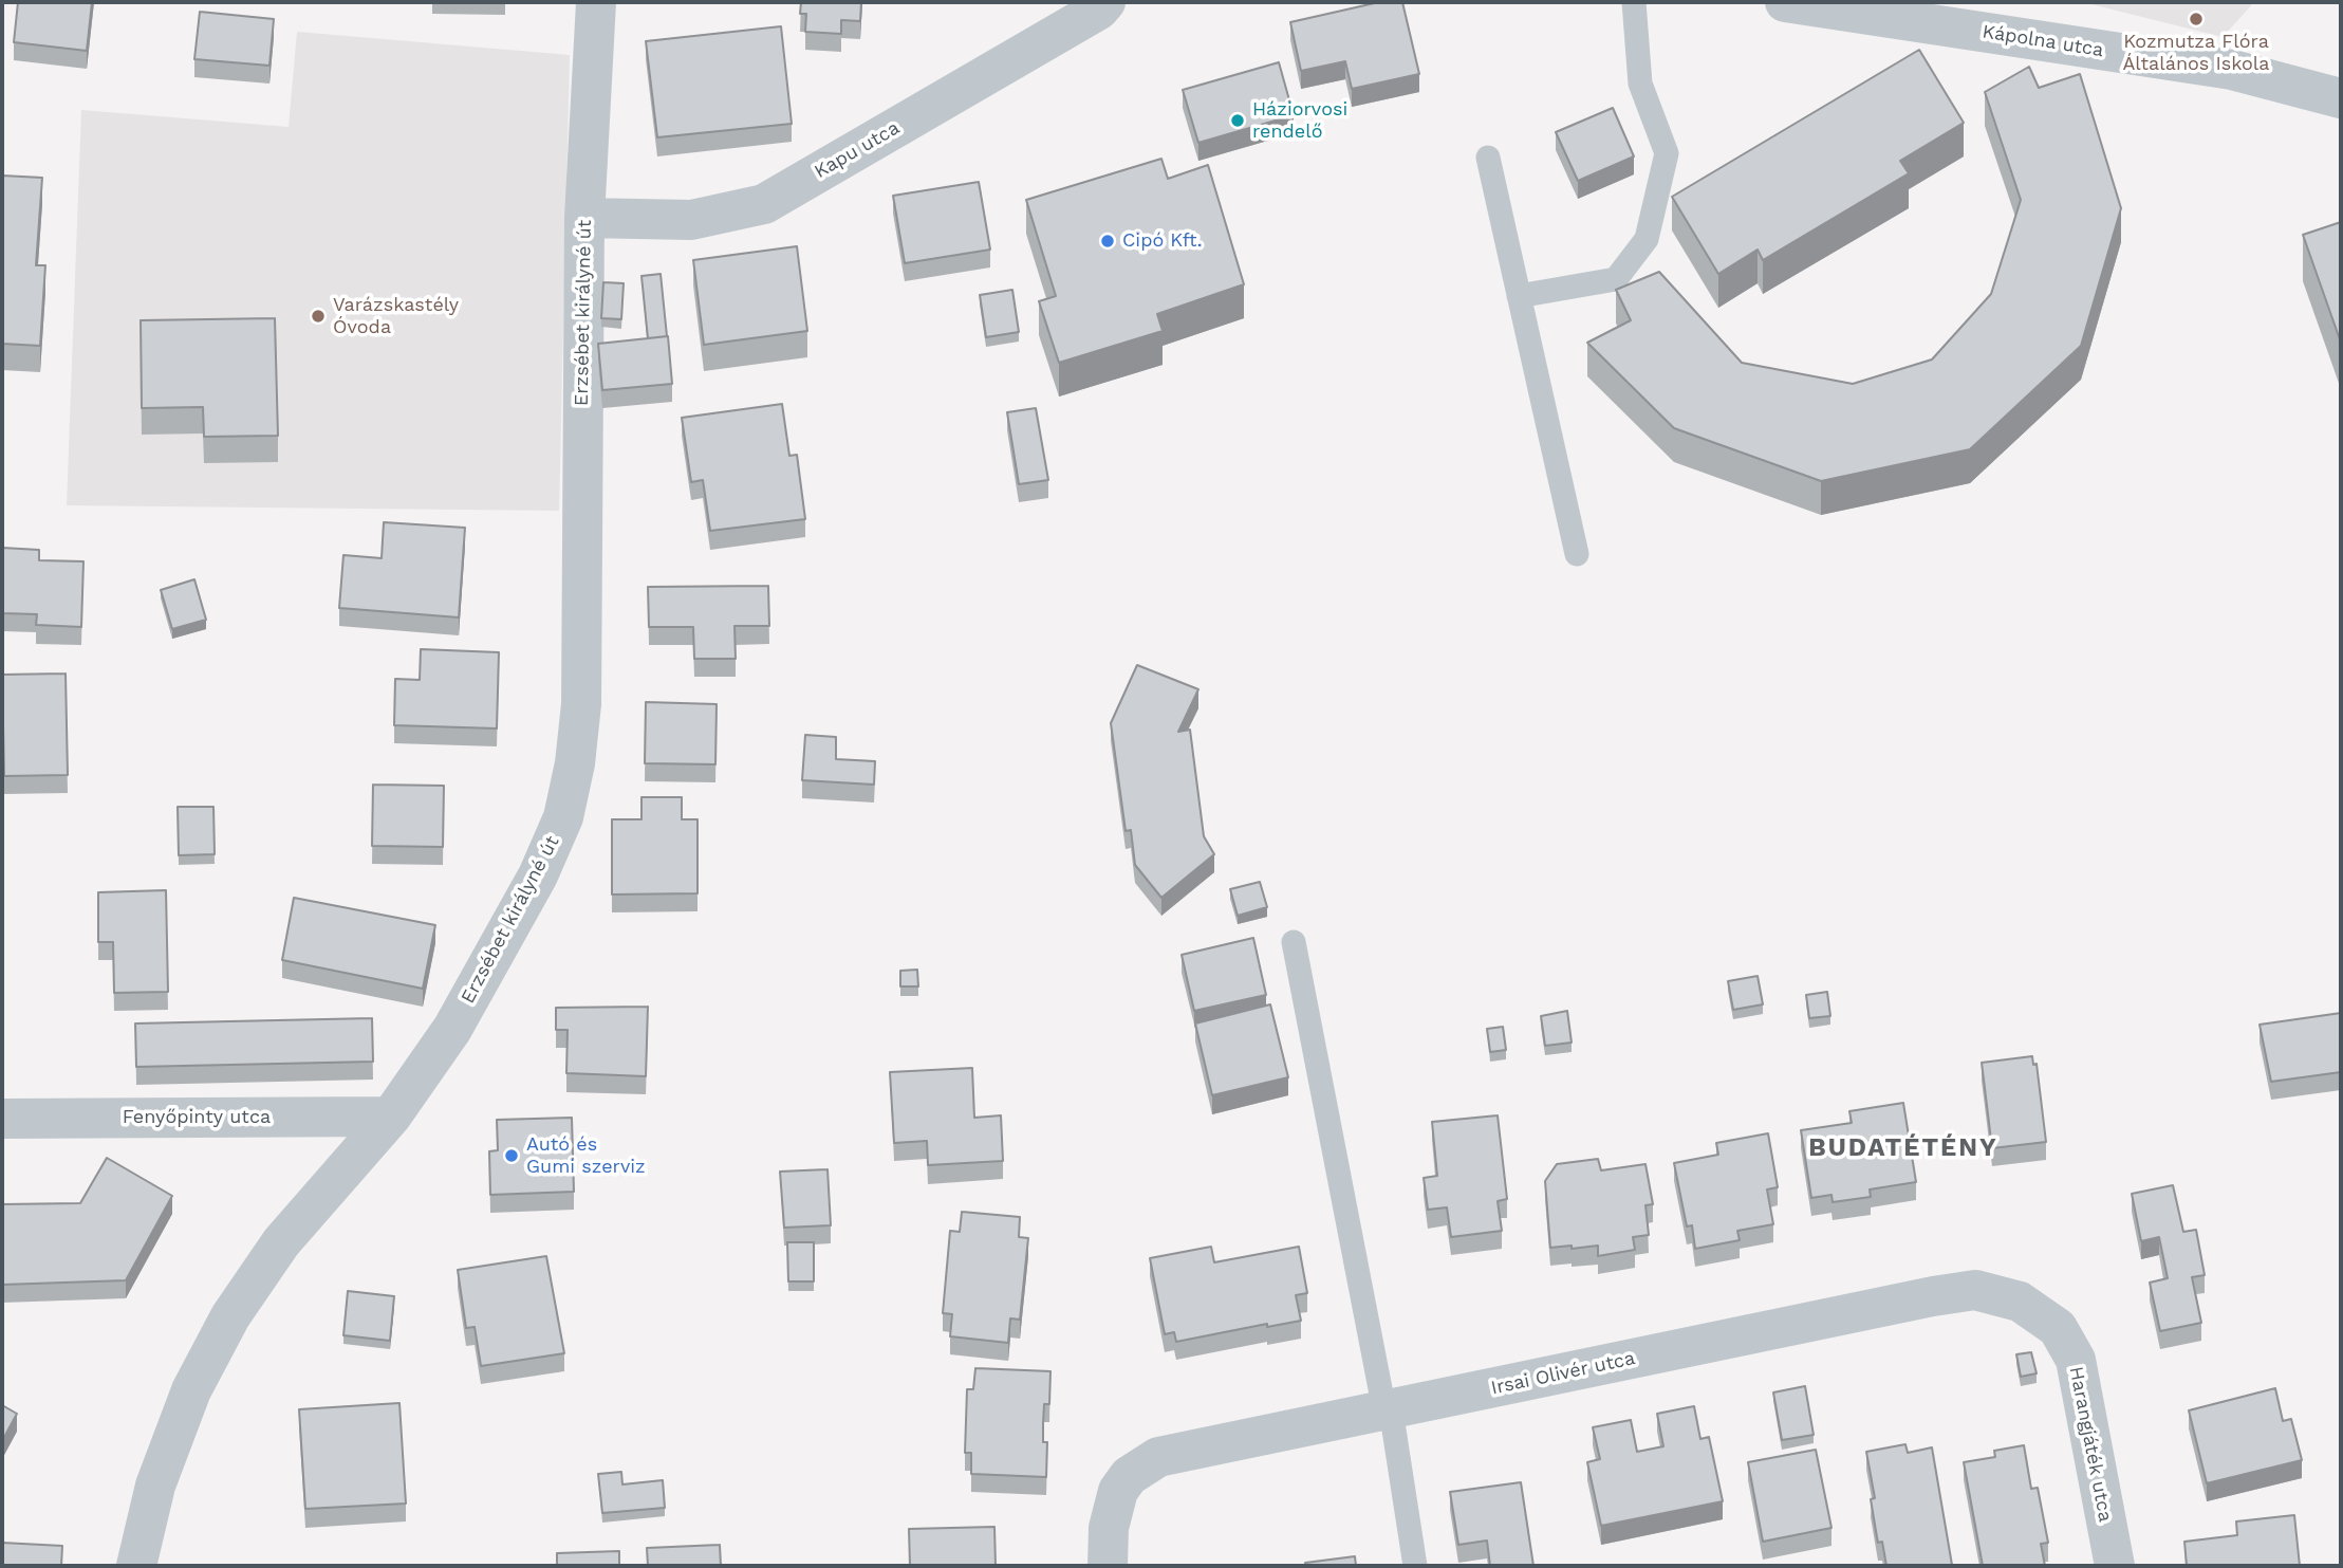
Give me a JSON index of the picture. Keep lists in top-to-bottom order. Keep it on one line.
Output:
{"streets":{"street":["Kápolna utca","Kapu utca","Erzsébet királyné út","Fenyőpinty utca","Irsai Olivér utca","Harangjáték utca"]},"crossings":[["Kapu utca","Erzsébet királyné út"],["Erzsébet királyné út","Fenyőpinty utca"],["Irsai Olivér utca","Harangjáték utca"]],"districts":["BUDATÉTÉNY"],"places":["Kozmutza Flóra Általános Iskola","Háziorvosi rendelő","Cipó Kft.","Varázskastély Óvoda","Autó és Gumi szerviz"]}
